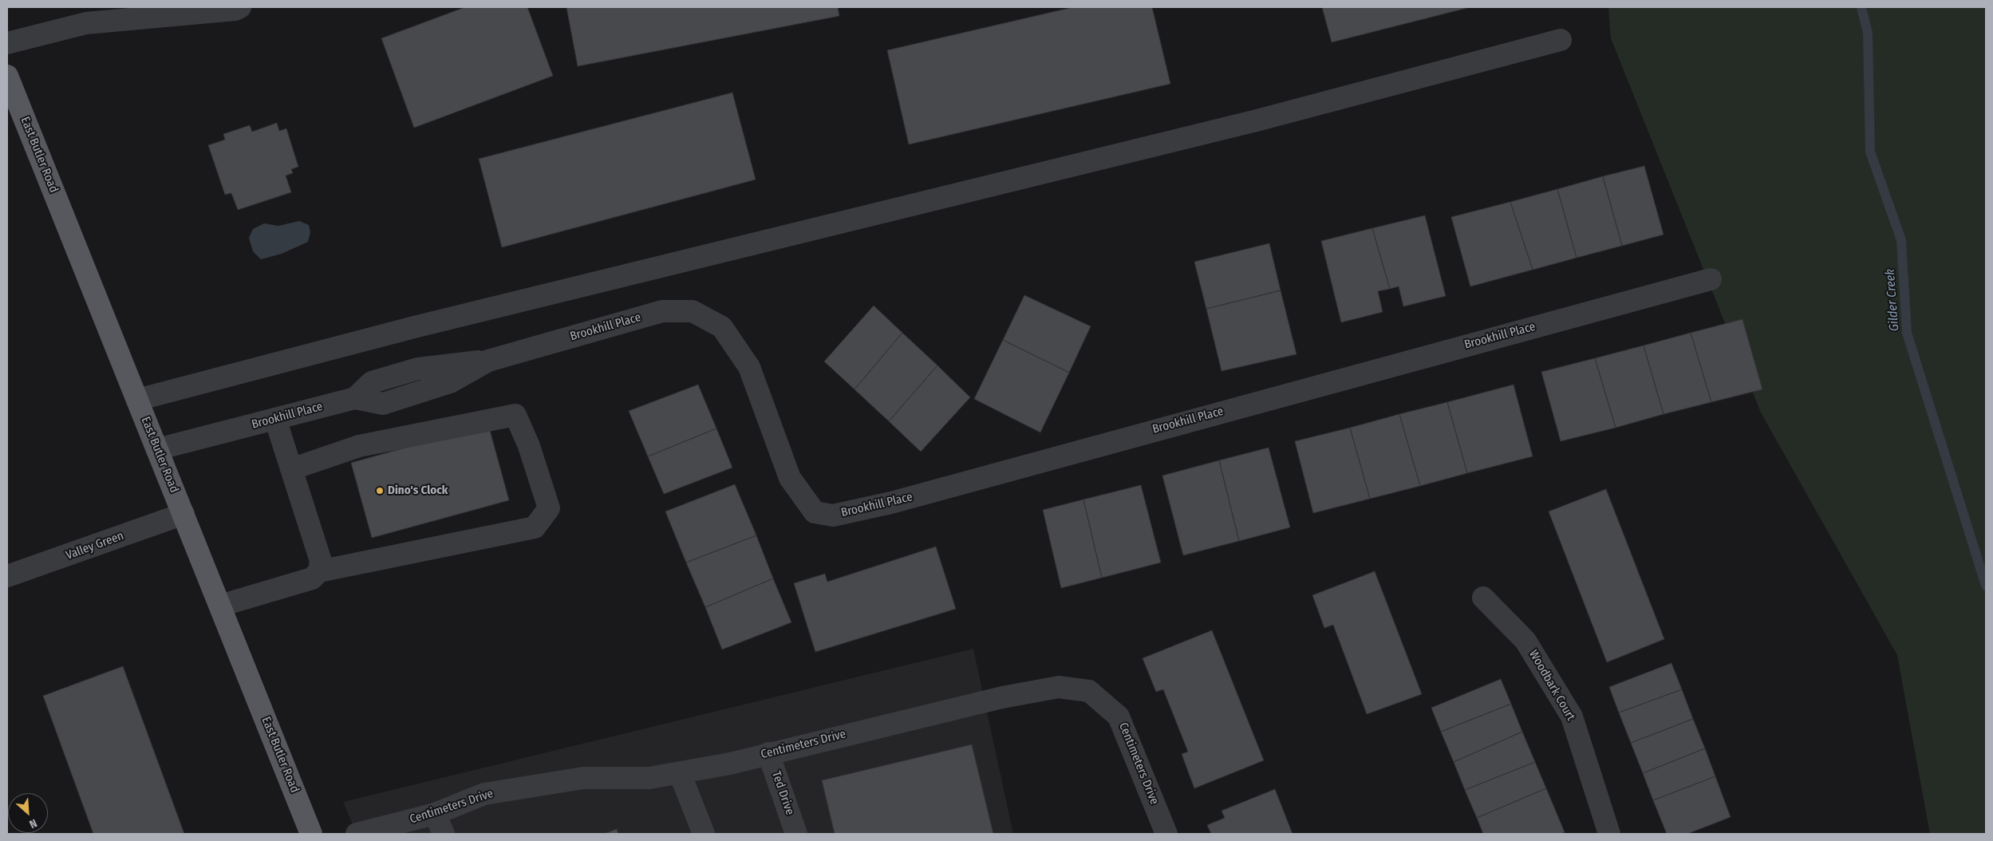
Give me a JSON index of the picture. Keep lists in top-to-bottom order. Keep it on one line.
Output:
{"streets":{"main road":["East Butler Road"],"lane":["Brookhill Place","Valley Green","Woodbark Court","Centimeters Drive","Ted Drive"]},"crossings":[["East Butler Road","Brookhill Place"],["East Butler Road","Valley Green"],["Centimeters Drive","Ted Drive"]],"water":["Gilder Creek"],"places":["Dino's Clock"],"north":"bottom right"}
